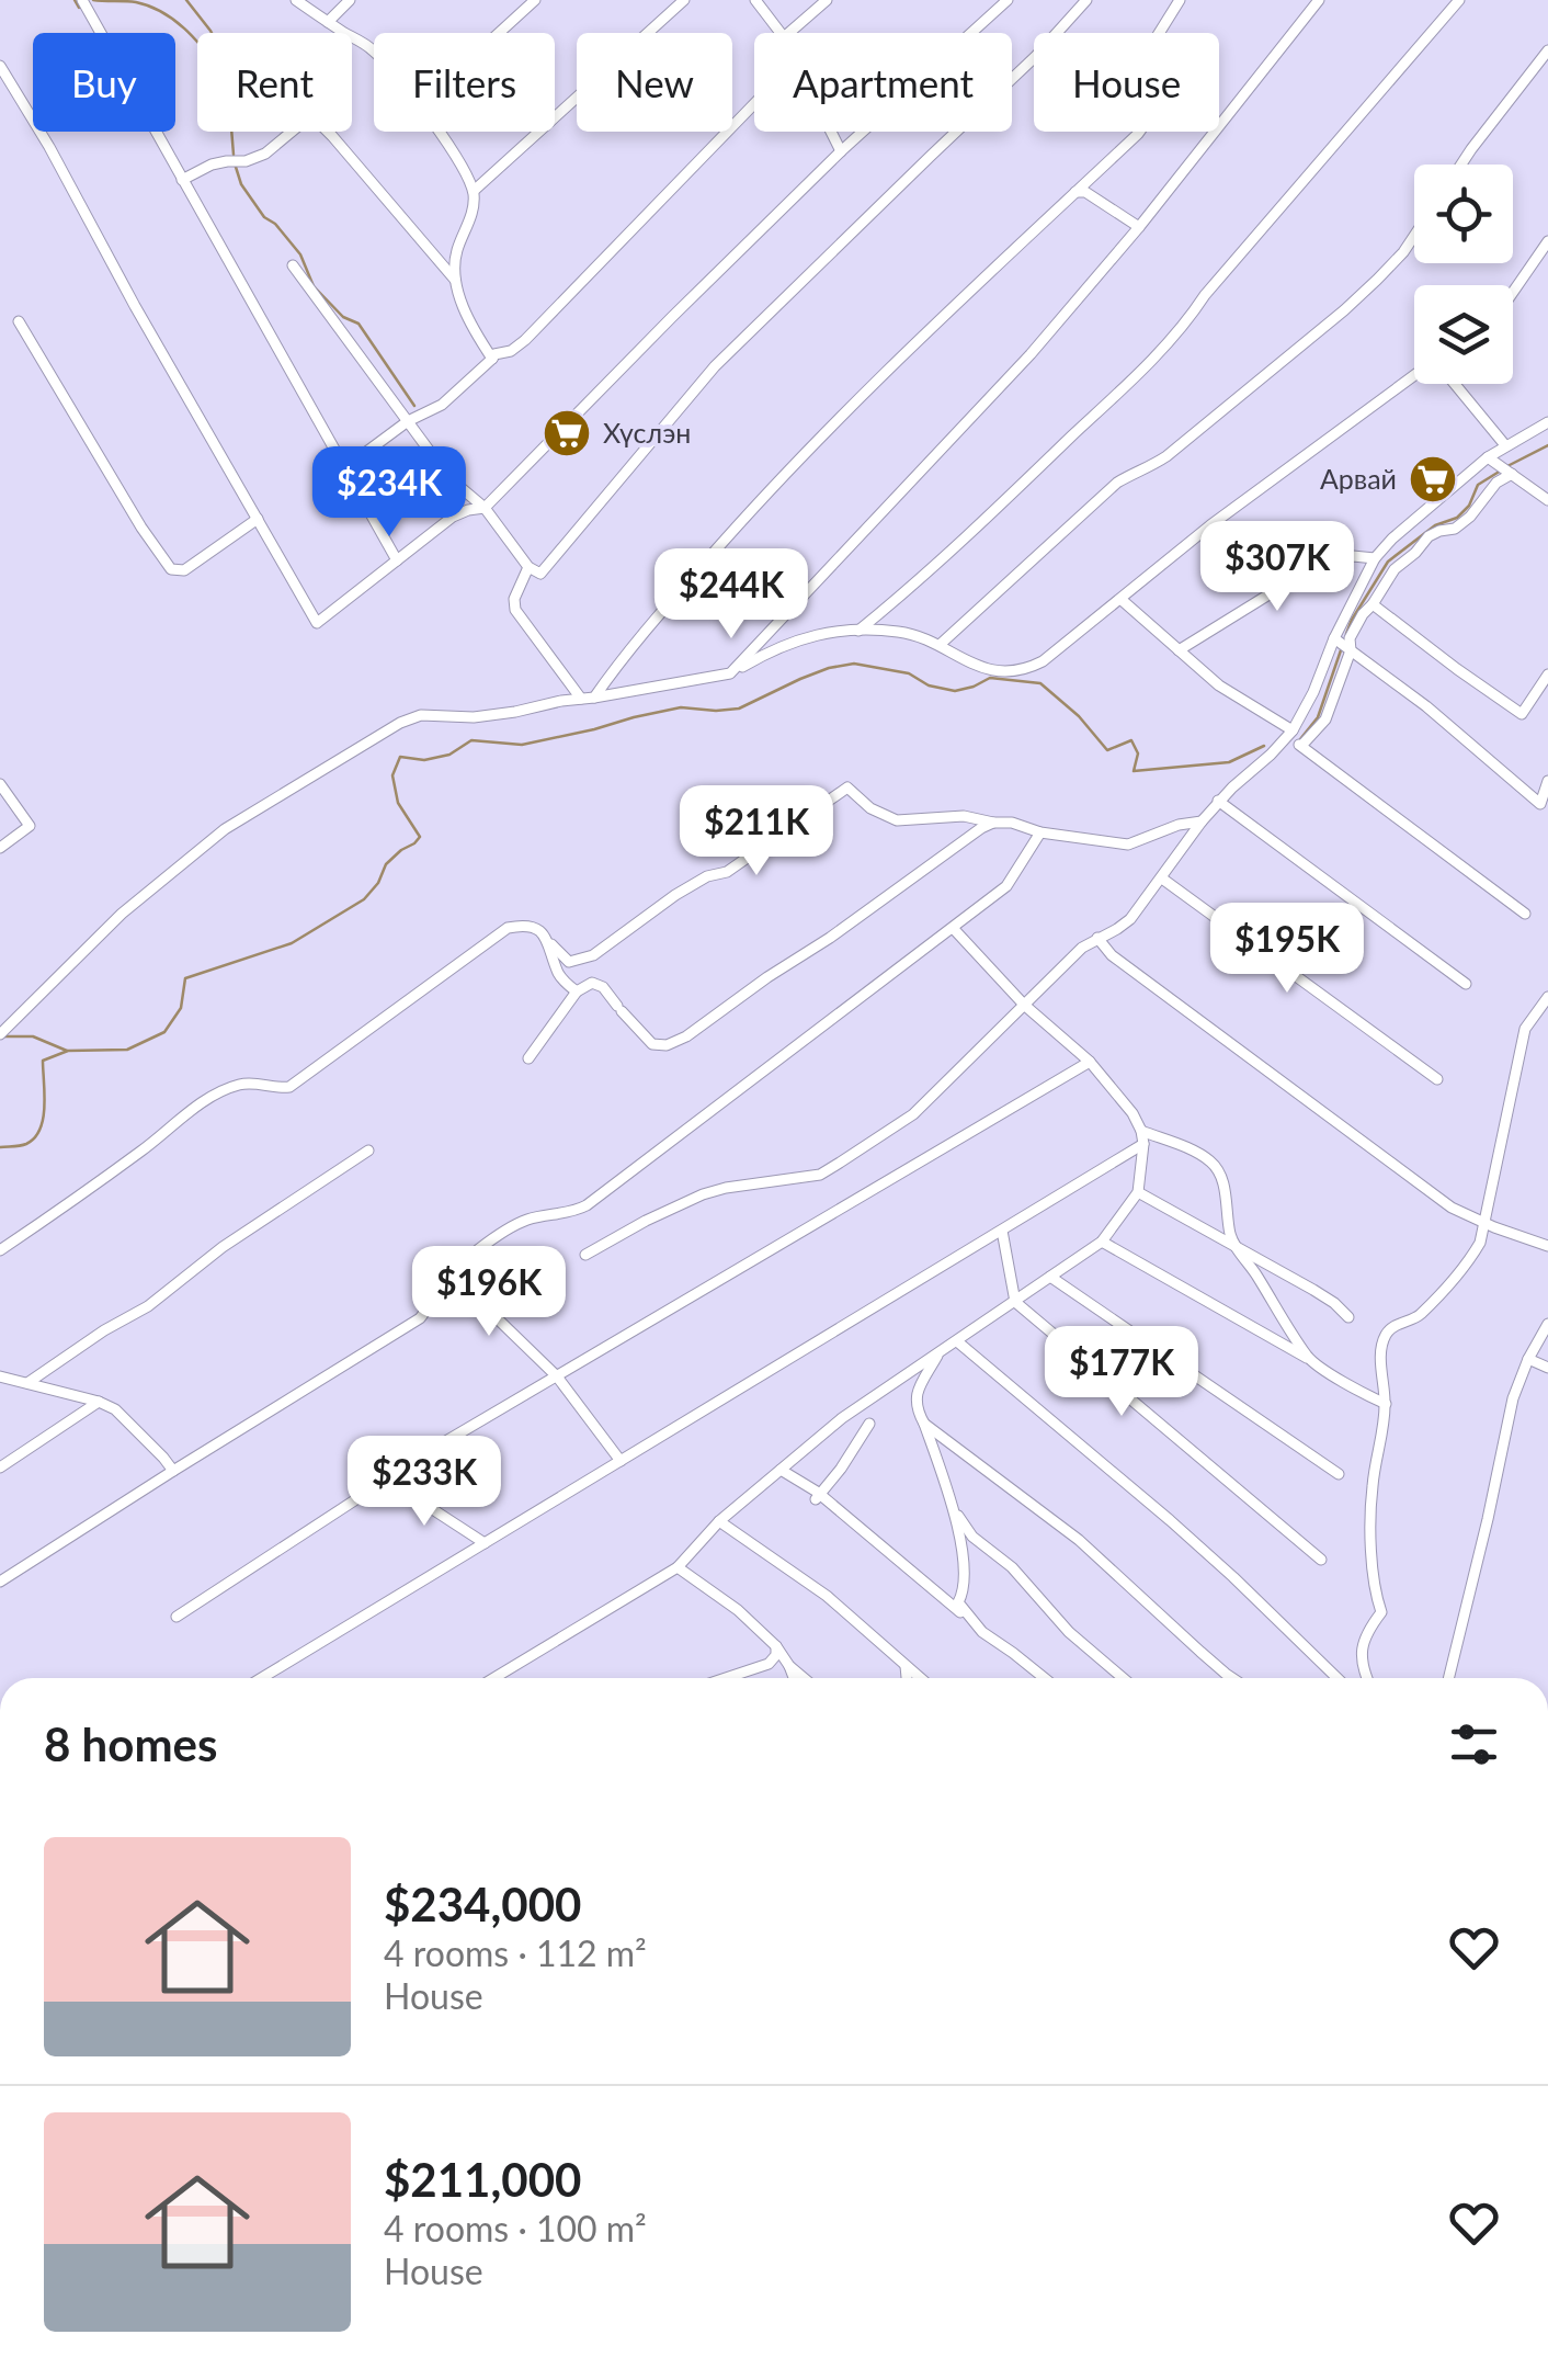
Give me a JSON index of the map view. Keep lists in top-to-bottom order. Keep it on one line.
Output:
{"places":{"supermarket":["Хүслэн","Арвай"]},"page":{"chip":["Buy","Rent","Filters","New","Apartment","House"],"price":["$234K","$307K","$244K","$211K","$195K","$196K","$177K","$233K"],"heading":"8 homes","list":[{"name":"$234,000","note":"4 rooms · 112 m² · House"},{"name":"$211,000","note":"4 rooms · 100 m² · House"}]}}
